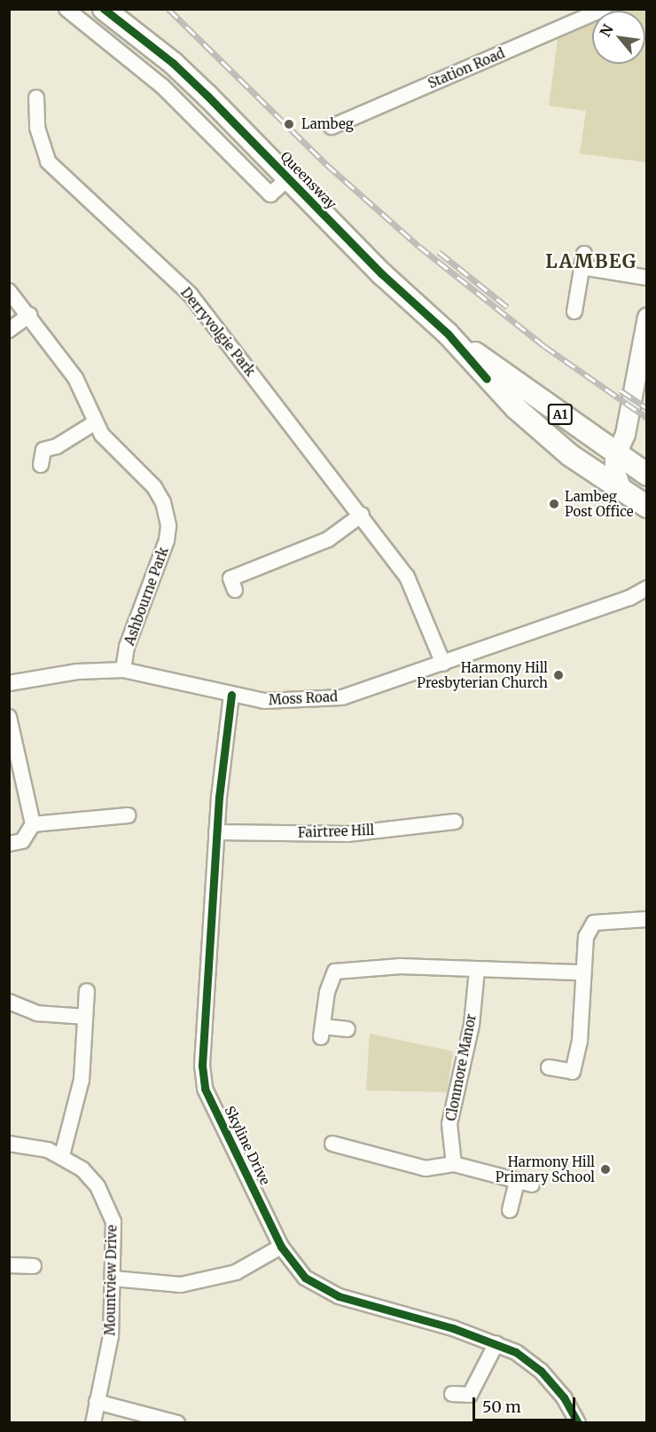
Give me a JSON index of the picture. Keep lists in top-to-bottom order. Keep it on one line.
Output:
{"streets":{"highway":["Queensway","A1"],"street":["Station Road","Derryvolgie Park","Ashbourne Park","Moss Road","Fairtree Hill","Clonmore Manor","Skyline Drive","Mountview Drive"]},"crossings":[["Derryvolgie Park","Moss Road"],["Ashbourne Park","Moss Road"],["Moss Road","Skyline Drive"],["Fairtree Hill","Skyline Drive"]],"districts":["LAMBEG"],"places":["Lambeg","Lambeg Post Office","Harmony Hill Presbyterian Church","Harmony Hill Primary School"],"scale_bar":"50 m","north":"top left"}
